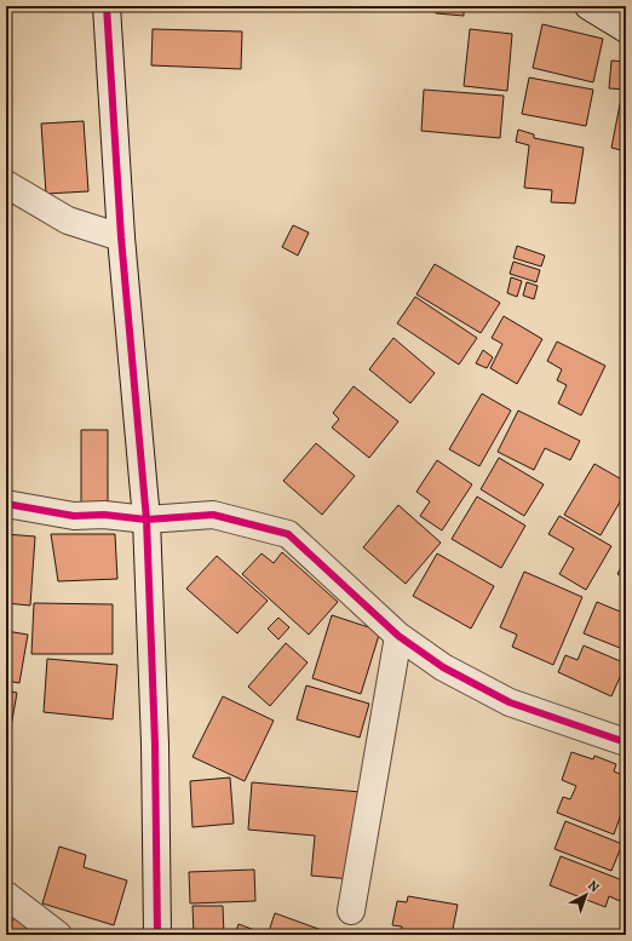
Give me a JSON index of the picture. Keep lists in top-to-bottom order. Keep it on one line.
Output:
{"north":"top right"}
